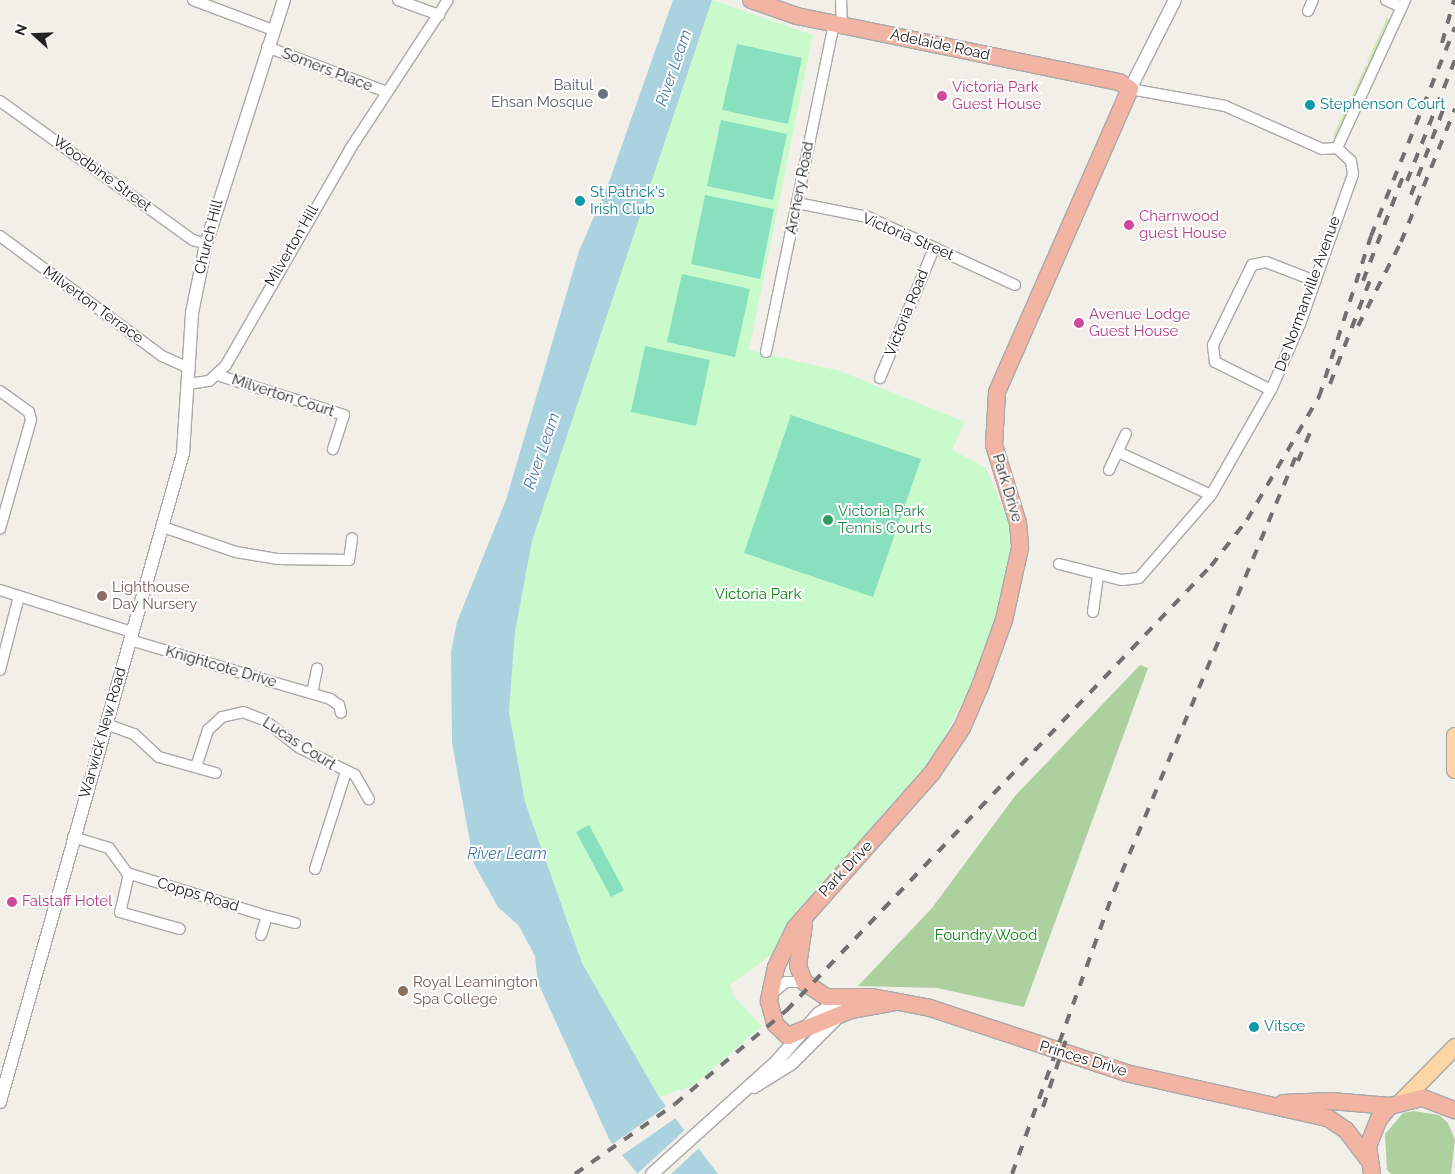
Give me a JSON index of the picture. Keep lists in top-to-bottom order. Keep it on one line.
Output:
{"streets":{"highway":["Adelaide Road","Park Drive","Princes Drive"],"street":["Somers Place","Woodbine Street","Archery Road","Church Hill","Victoria Street","Milverton Hill","De Normanville Avenue","Milverton Terrace","Victoria Road","Milverton Court","Knightcote Drive","Warwick New Road","Lucas Court","Copps Road"]},"crossings":[["Adelaide Road","Archery Road"],["Adelaide Road","Park Drive"],["Somers Place","Church Hill"],["Somers Place","Milverton Hill"],["Woodbine Street","Church Hill"],["Archery Road","Victoria Street"],["Church Hill","Milverton Terrace"],["Church Hill","Warwick New Road"],["Victoria Street","Victoria Road"],["Milverton Hill","Milverton Court"],["Park Drive","Princes Drive"],["Knightcote Drive","Warwick New Road"]],"water":["River Leam"],"parks":["Victoria Park","Foundry Wood"],"places":["Baitul Ehsan Mosque","Victoria Park Guest House","Stephenson Court","St Patrick's Irish Club","Charnwood guest House","Avenue Lodge Guest House","Victoria Park Tennis Courts","Lighthouse Day Nursery","Falstaff Hotel","Royal Leamington Spa College","Vitsœ"],"north":"left"}
